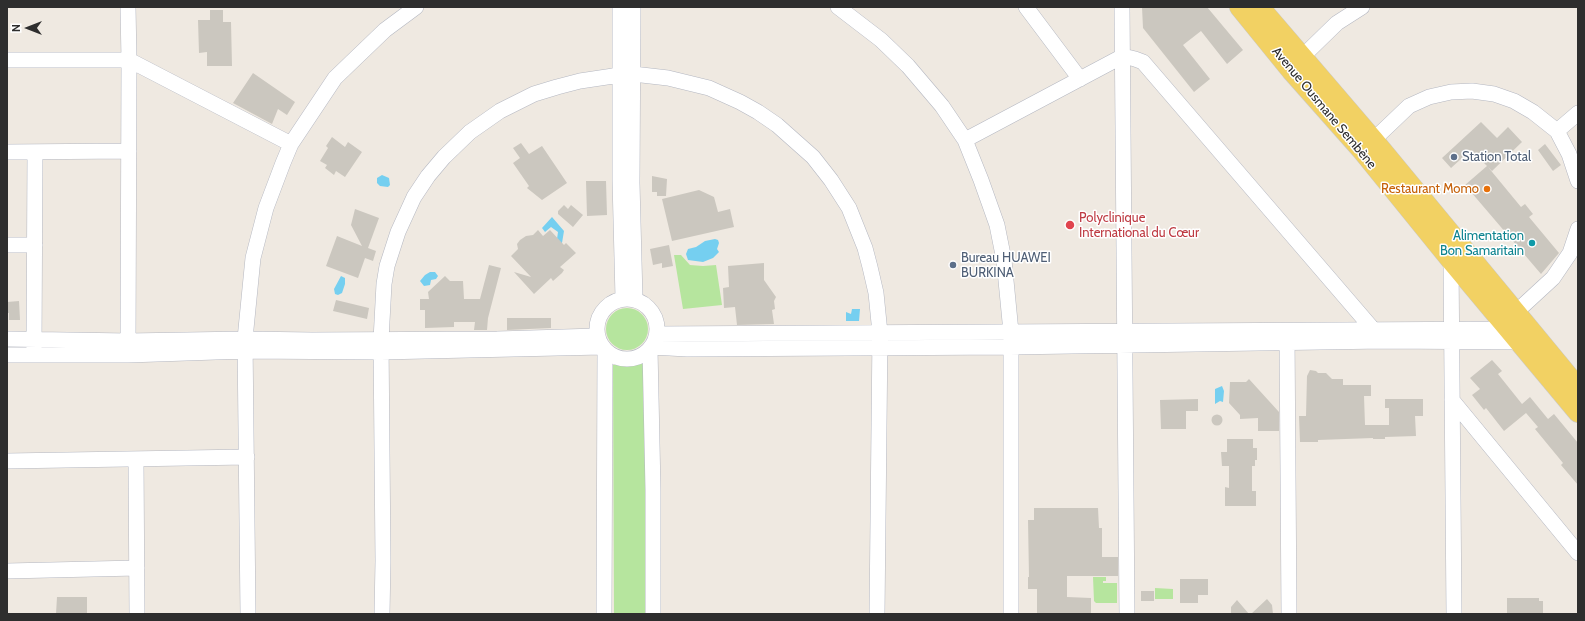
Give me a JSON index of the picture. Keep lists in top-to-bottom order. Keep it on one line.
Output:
{"streets":{"main road":["Avenue Ousmane Sembène"]},"places":["Station Total","Restaurant Momo","Polyclinique International du Cœur","Alimentation Bon Samaritain","Bureau HUAWEI BURKINA"],"north":"left"}
